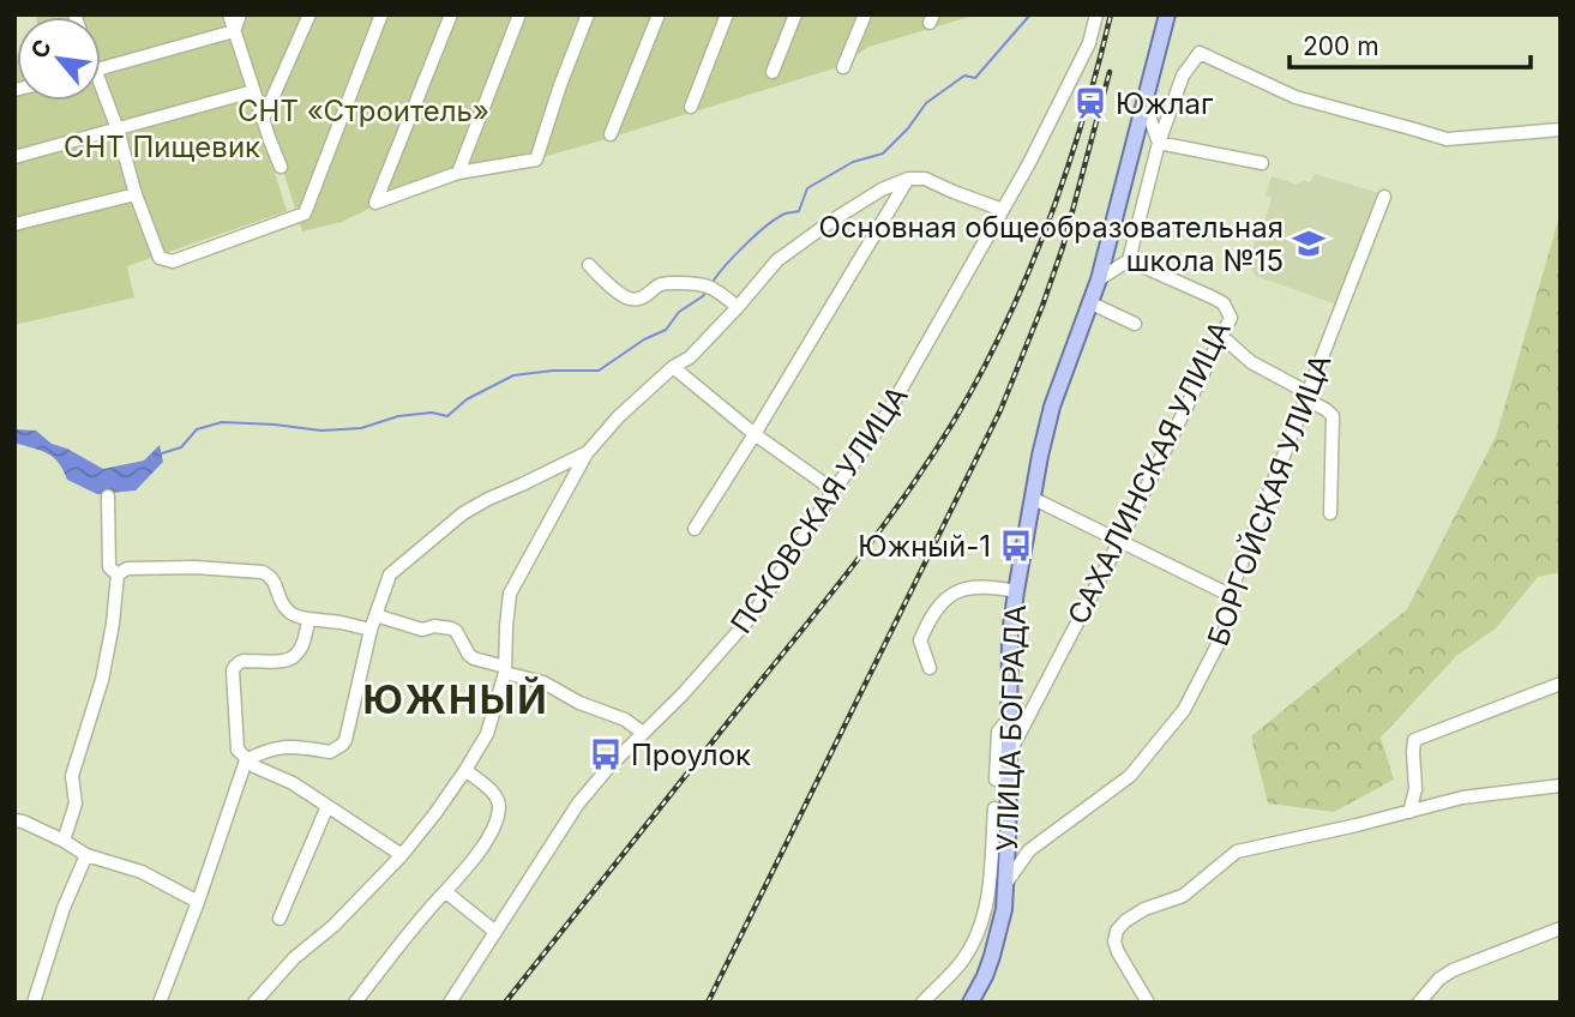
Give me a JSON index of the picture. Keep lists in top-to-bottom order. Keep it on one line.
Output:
{"streets":{"main road":["УЛИЦА БОГРАДА"],"street":["САХАЛИНСКАЯ УЛИЦА","БОРГОЙСКАЯ УЛИЦА","ПСКОВСКАЯ УЛИЦА"]},"crossings":[["САХАЛИНСКАЯ УЛИЦА","УЛИЦА БОГРАДА"],["БОРГОЙСКАЯ УЛИЦА","УЛИЦА БОГРАДА"]],"districts":["ЮЖНЫЙ"],"parks":["СНТ «Строитель»","СНТ Пищевик"],"places":{"station":["Южлаг"],"school or university":["Основная общеобразовательная школа №15"],"bus stop":["Южный-1","Проулок"]},"scale_bar":"200 m","north":"top left"}
